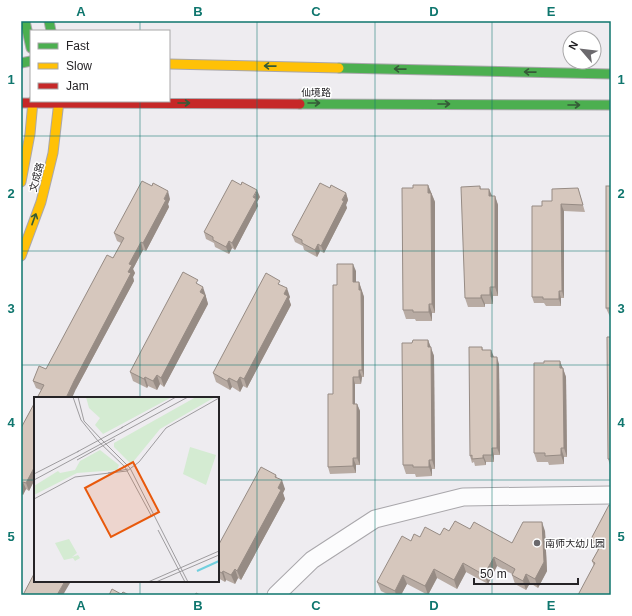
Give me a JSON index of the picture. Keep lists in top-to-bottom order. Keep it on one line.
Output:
{"streets":{"main road":["仙境路","文成路"]},"crossings":[["仙境路","文成路"]],"places":["南师大幼儿园"],"legend":["Fast","Slow","Jam"],"scale_bar":"50 m","north":"top left","grid":{"columns":["A","B","C","D","E"],"rows":["1","2","3","4","5"]}}
